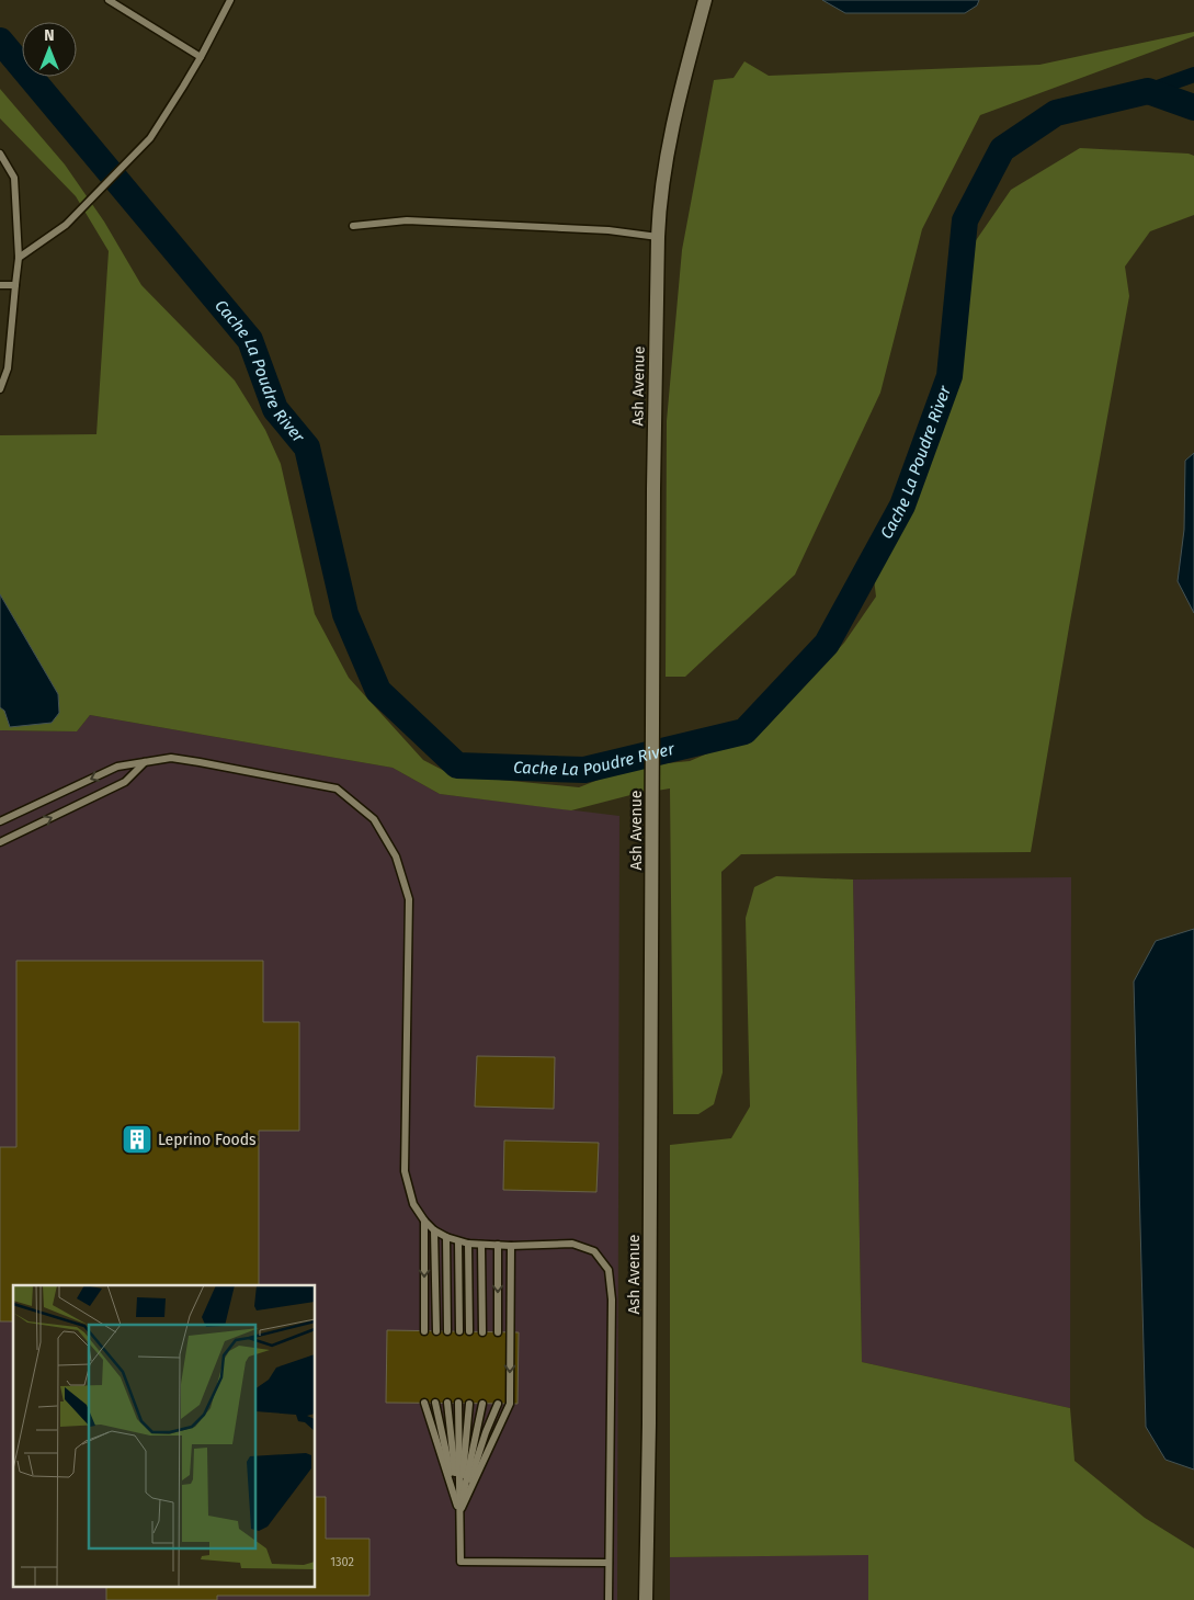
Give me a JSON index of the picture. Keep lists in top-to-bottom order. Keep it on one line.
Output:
{"streets":{"street":["Ash Avenue"]},"water":["Cache La Poudre River"],"places":{"building":["Leprino Foods"]},"house_numbers":["1302"],"north":"top"}
